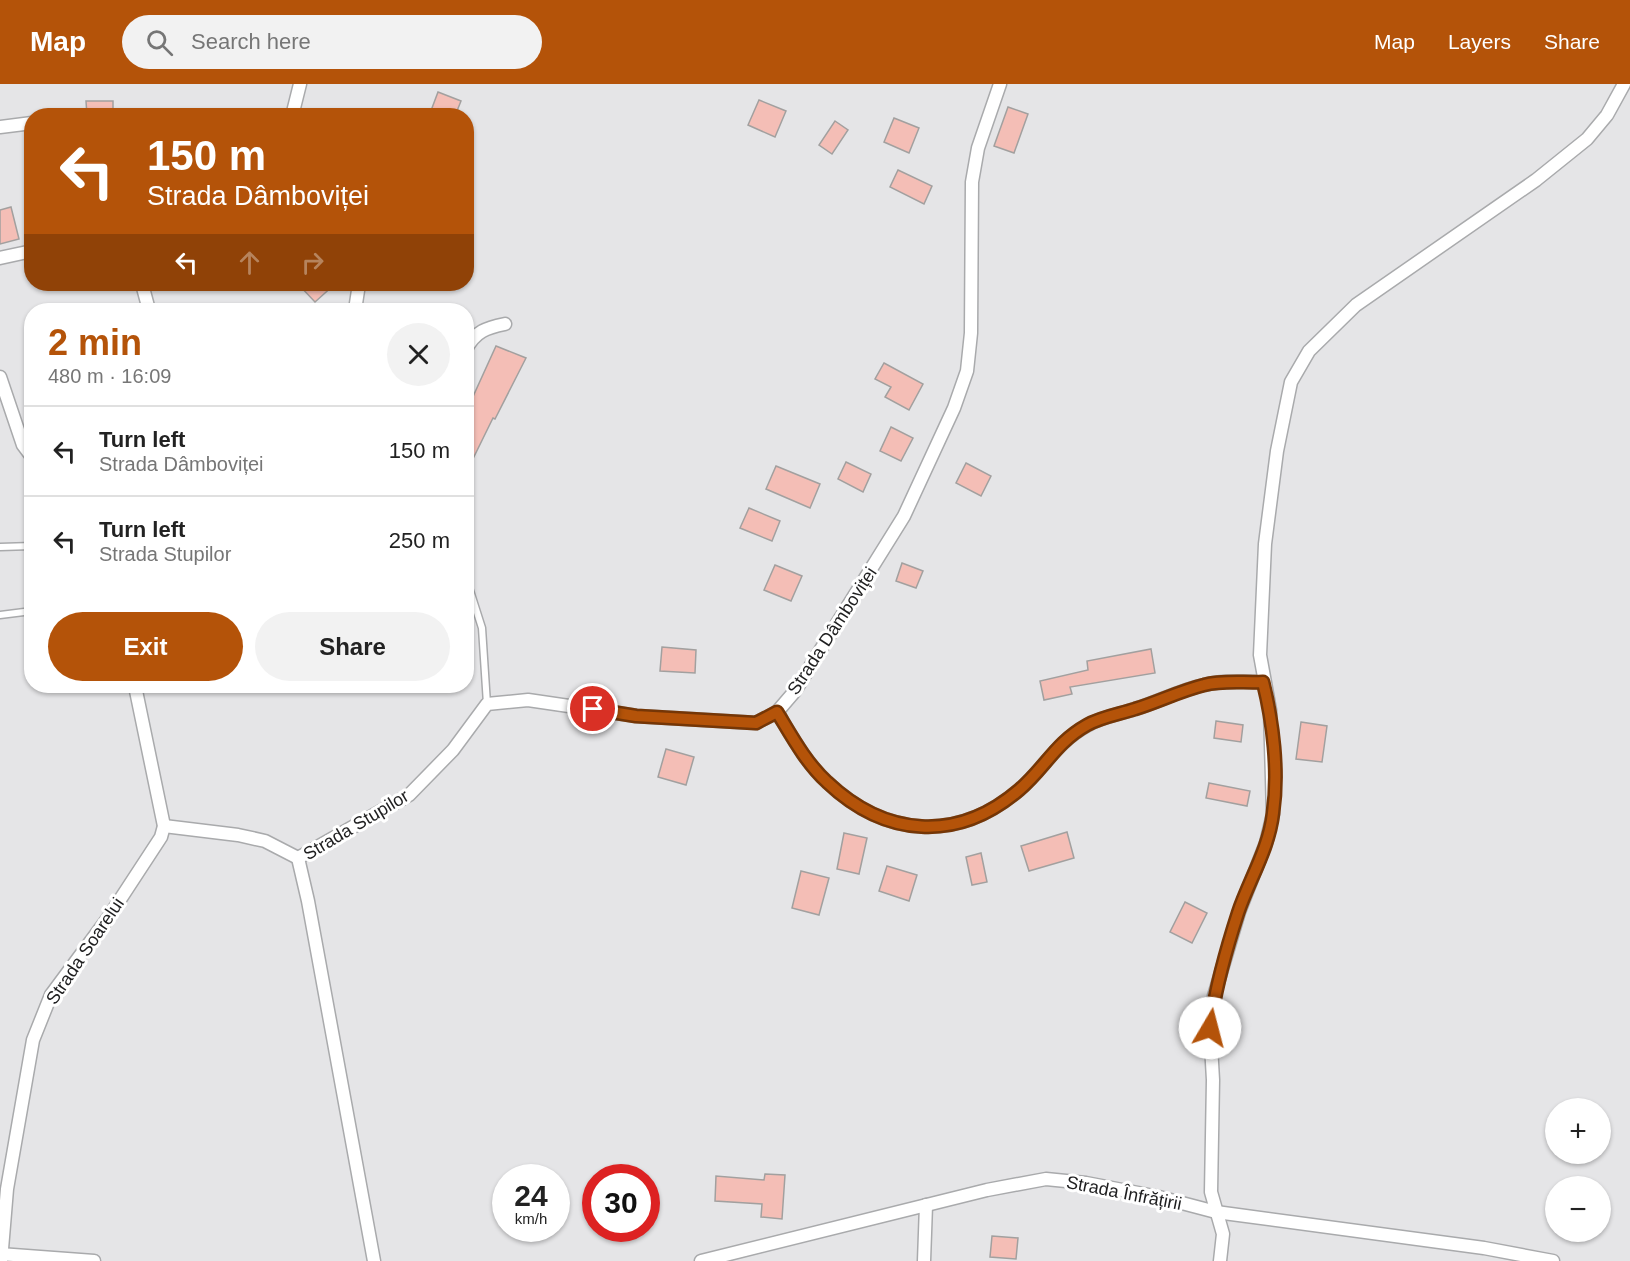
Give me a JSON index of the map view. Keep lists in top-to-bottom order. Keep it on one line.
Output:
{"streets":{"street":["Strada Dâmboviței","Strada Stupilor","Strada Soarelui","Strada Înfrățirii"]},"page":{"header":"Map","search":"Search here","nav":["Map","Layers","Share"],"turn":["150 m","Strada Dâmboviței"],"heading":["2 min","480 m · 16:09"],"list":[{"name":"Turn left","note":"Strada Dâmboviței","value":"150 m"},{"name":"Turn left","note":"Strada Stupilor","value":"250 m"}],"buttons":["Exit","Share"],"map_buttons":["+","−"],"speed":"24 km/h","limit":"30"}}
